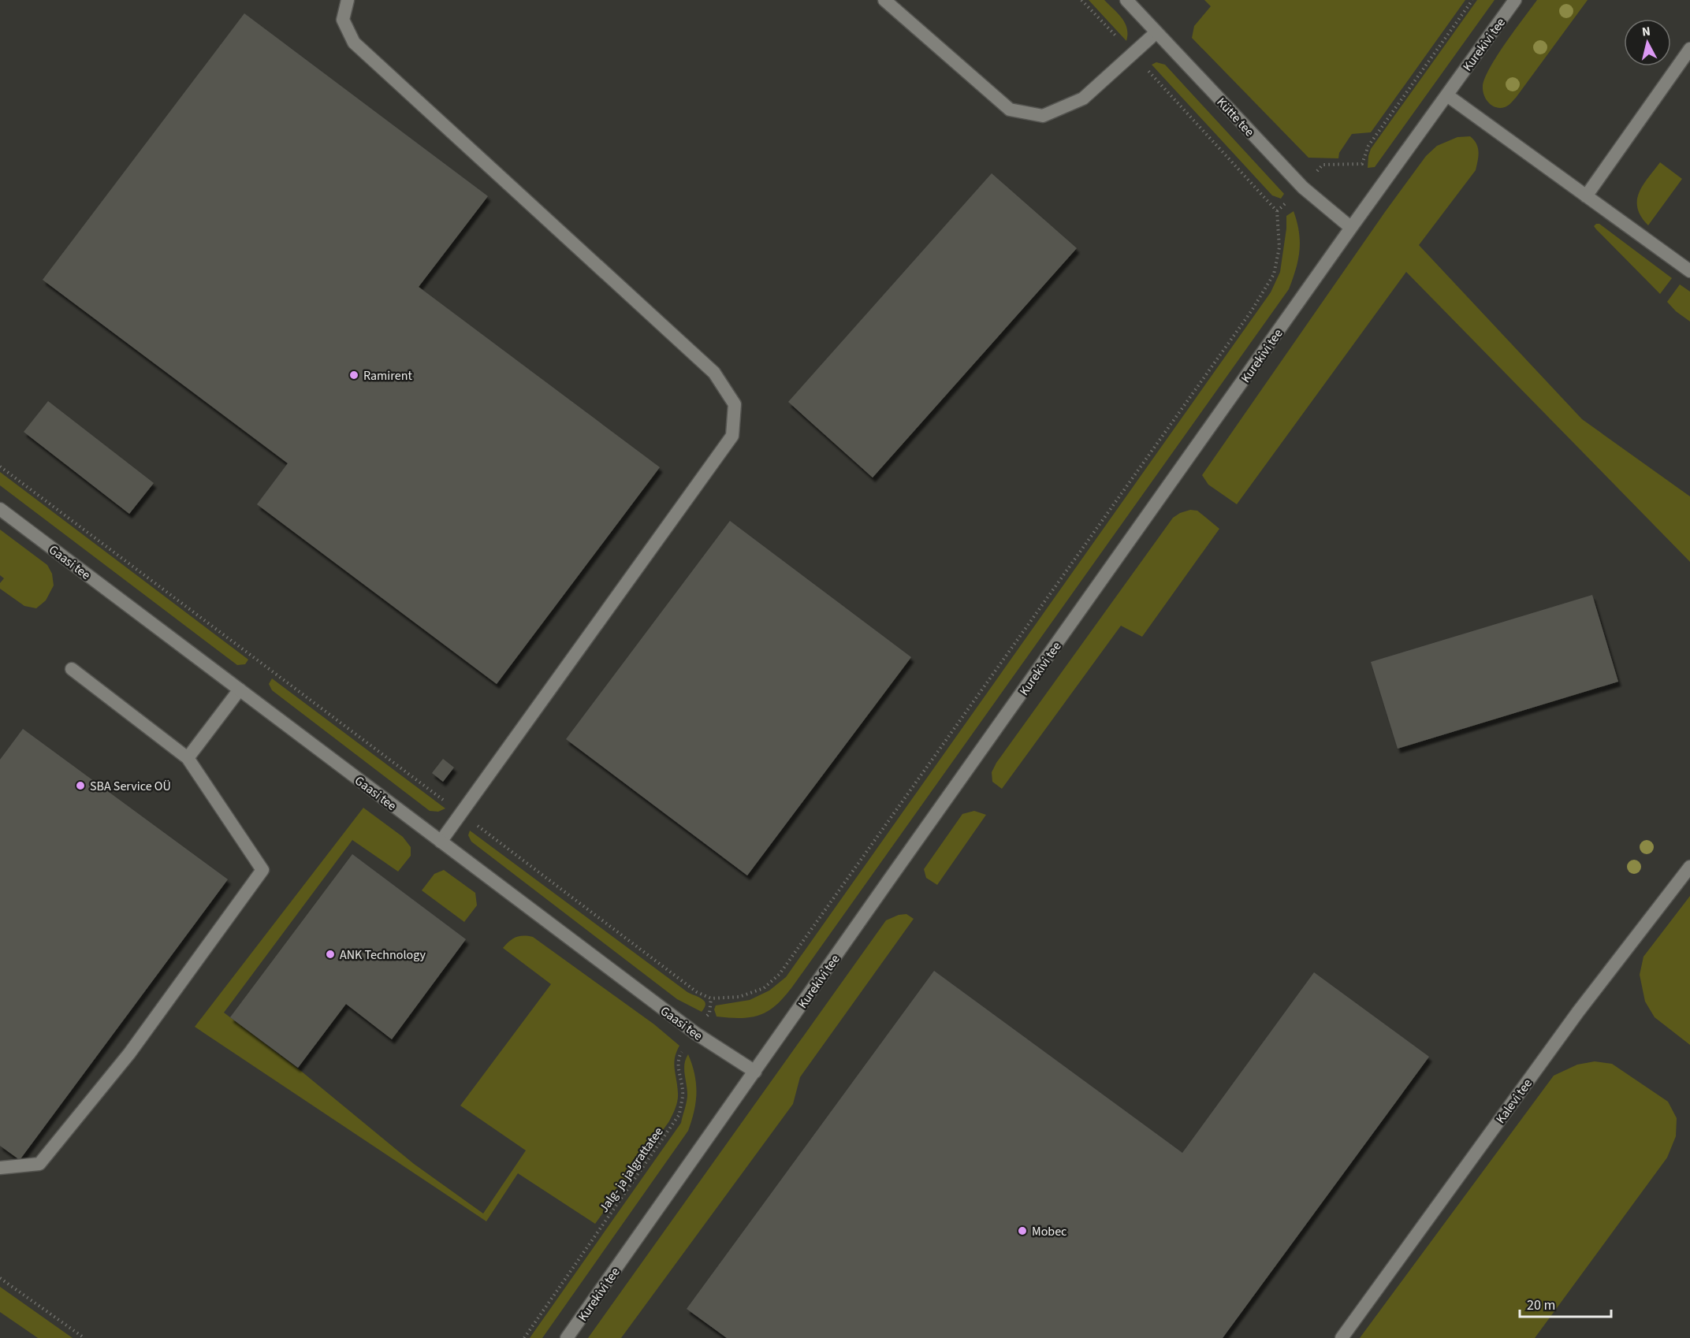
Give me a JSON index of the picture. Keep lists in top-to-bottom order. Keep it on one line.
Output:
{"streets":{"street":["Kurekivi tee","Kütte tee","Gaasi tee","Kalevi tee"],"path":["Jalg- ja jalgrattatee"]},"crossings":[["Kurekivi tee","Kütte tee"],["Kurekivi tee","Gaasi tee"],["Gaasi tee","Jalg- ja jalgrattatee"]],"places":["Ramirent","SBA Service OÜ","ANK Technology","Mobec"],"scale_bar":"20 m","north":"top"}
